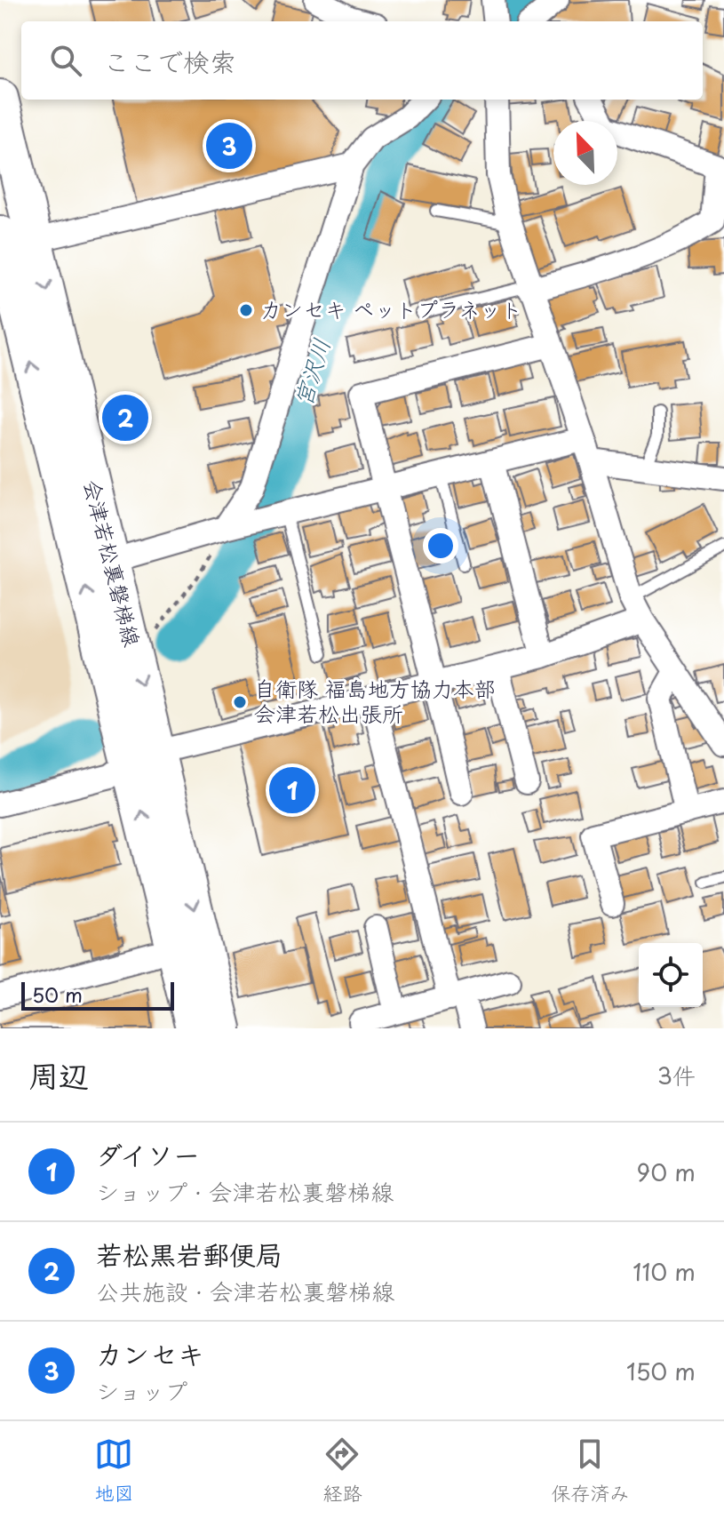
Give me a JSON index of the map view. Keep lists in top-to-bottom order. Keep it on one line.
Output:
{"streets":{"main road":["会津若松裏磐梯線"]},"water":["宮沢川"],"places":["カンセキ ペットプラネット","自衛隊 福島地方協力本部 会津若松出張所"],"scale_bar":"50 m","north":"top left","page":{"search":"ここで検索","pins":["3","2","1"],"scale":"50 m","heading":["周辺","3件"],"list":[{"mark":"1","name":"ダイソー","note":"ショップ · 会津若松裏磐梯線","value":"90 m"},{"mark":"2","name":"若松黒岩郵便局","note":"公共施設 · 会津若松裏磐梯線","value":"110 m"},{"mark":"3","name":"カンセキ","note":"ショップ","value":"150 m"}],"nav":["地図","経路","保存済み"]}}
